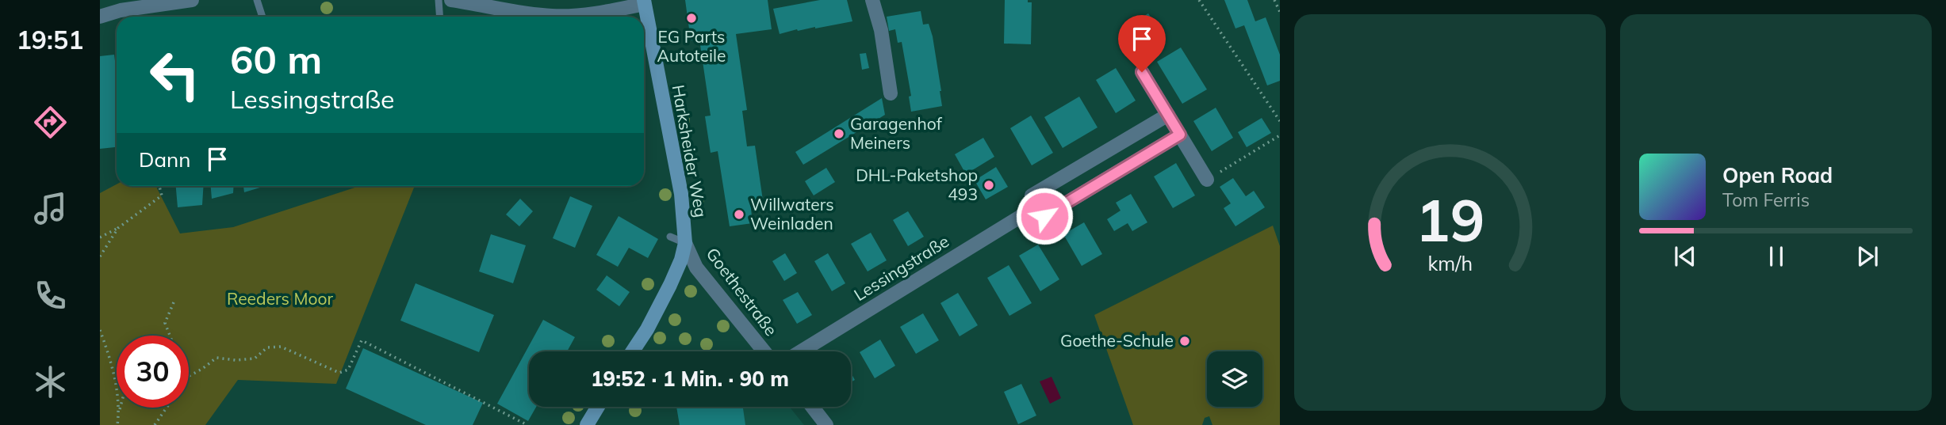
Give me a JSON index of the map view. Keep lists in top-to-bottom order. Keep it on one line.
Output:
{"streets":{"main road":["Harksheider Weg"],"street":["Lessingstraße","Goethestraße"]},"crossings":[["Harksheider Weg","Goethestraße"]],"parks":["Reeders Moor"],"places":["EG Parts Autoteile","Garagenhof Meiners","DHL-Paketshop 493","Willwaters Weinladen","Goethe-Schule"],"page":{"tabs":"19:51","turn":["60 m","Lessingstraße"],"then":"Dann","song":["Open Road","Tom Ferris"],"limit":"30","trip":"19:52 · 1 Min. · 90 m","gauge":["19","km/h"]}}
